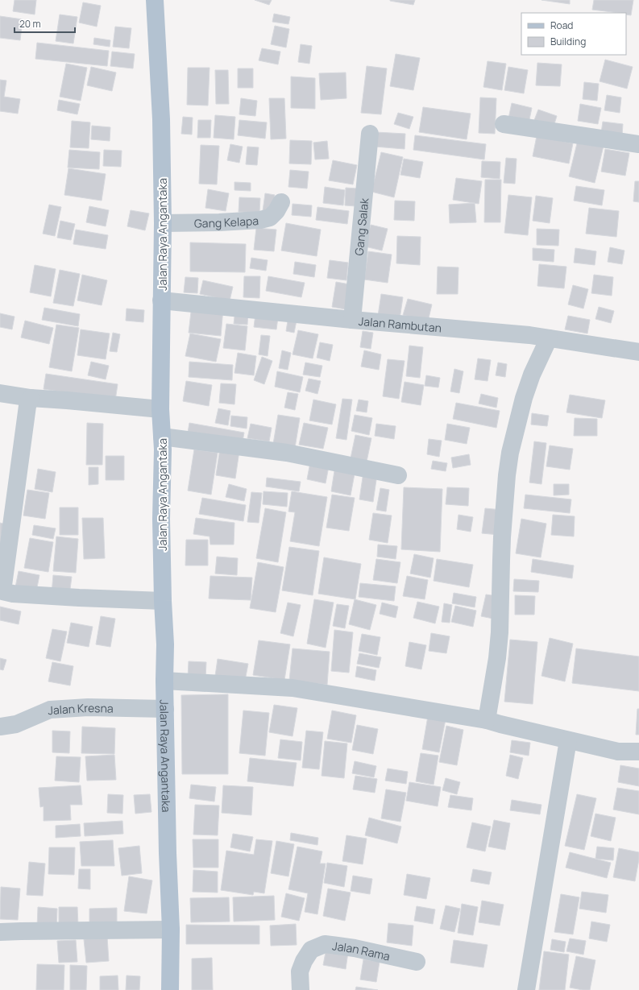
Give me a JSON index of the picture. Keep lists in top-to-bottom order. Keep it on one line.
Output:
{"streets":{"main road":["Jalan Raya Angantaka"],"street":["Gang Kelapa","Gang Salak","Jalan Rambutan","Jalan Kresna","Jalan Rama"]},"crossings":[["Gang Kelapa","Jalan Raya Angantaka"],["Gang Salak","Jalan Rambutan"],["Jalan Raya Angantaka","Jalan Rambutan"],["Jalan Raya Angantaka","Jalan Kresna"]],"legend":["Road","Building"],"scale_bar":"20 m"}
